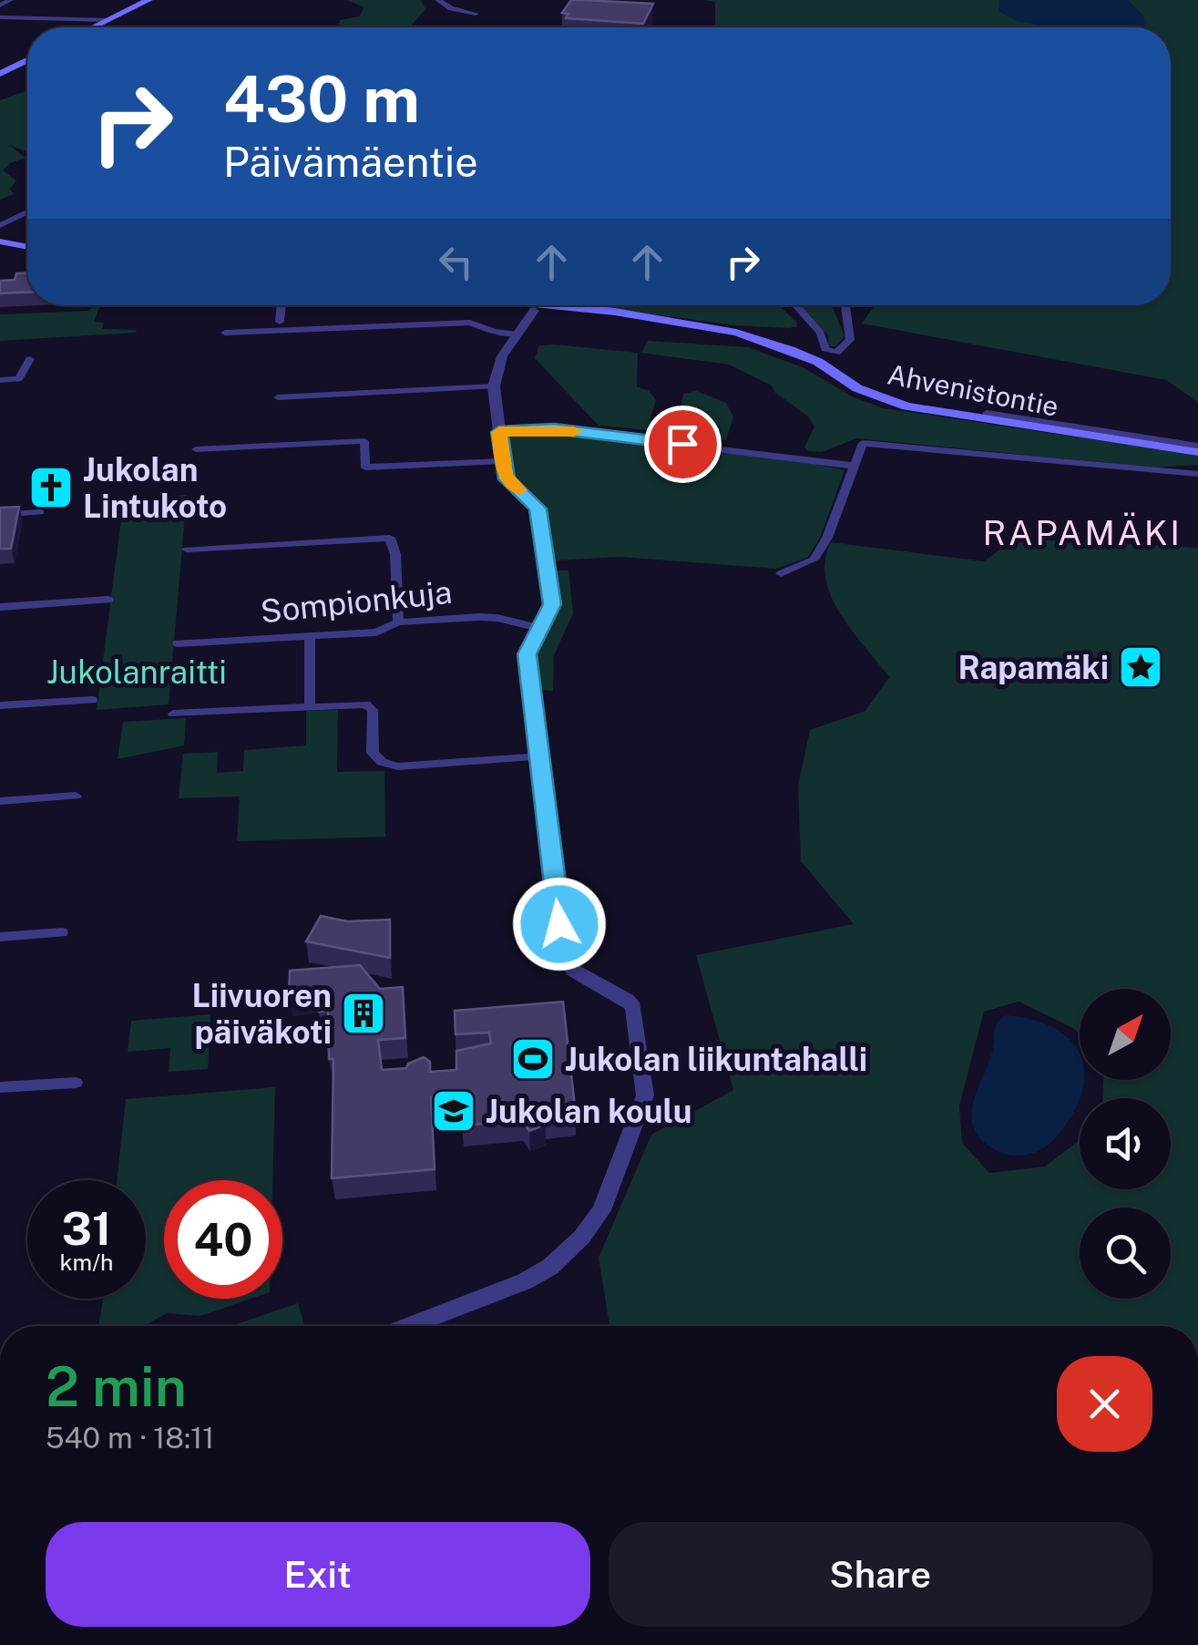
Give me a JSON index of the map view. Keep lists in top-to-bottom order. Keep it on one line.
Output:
{"streets":{"main road":["Ahvenistontie"],"street":["Sompionkuja"]},"districts":["RAPAMÄKI"],"parks":["Jukolanraitti"],"places":{"church":["Jukolan Lintukoto"],"place":["Rapamäki"],"building":["Liivuoren päiväkoti"],"sports":["Jukolan liikuntahalli"],"school or university":["Jukolan koulu"]},"north":"top right","page":{"turn":["430 m","Päivämäentie"],"speed":"31 km/h","limit":"40","heading":["2 min","540 m · 18:11"],"buttons":["Exit","Share"]}}
